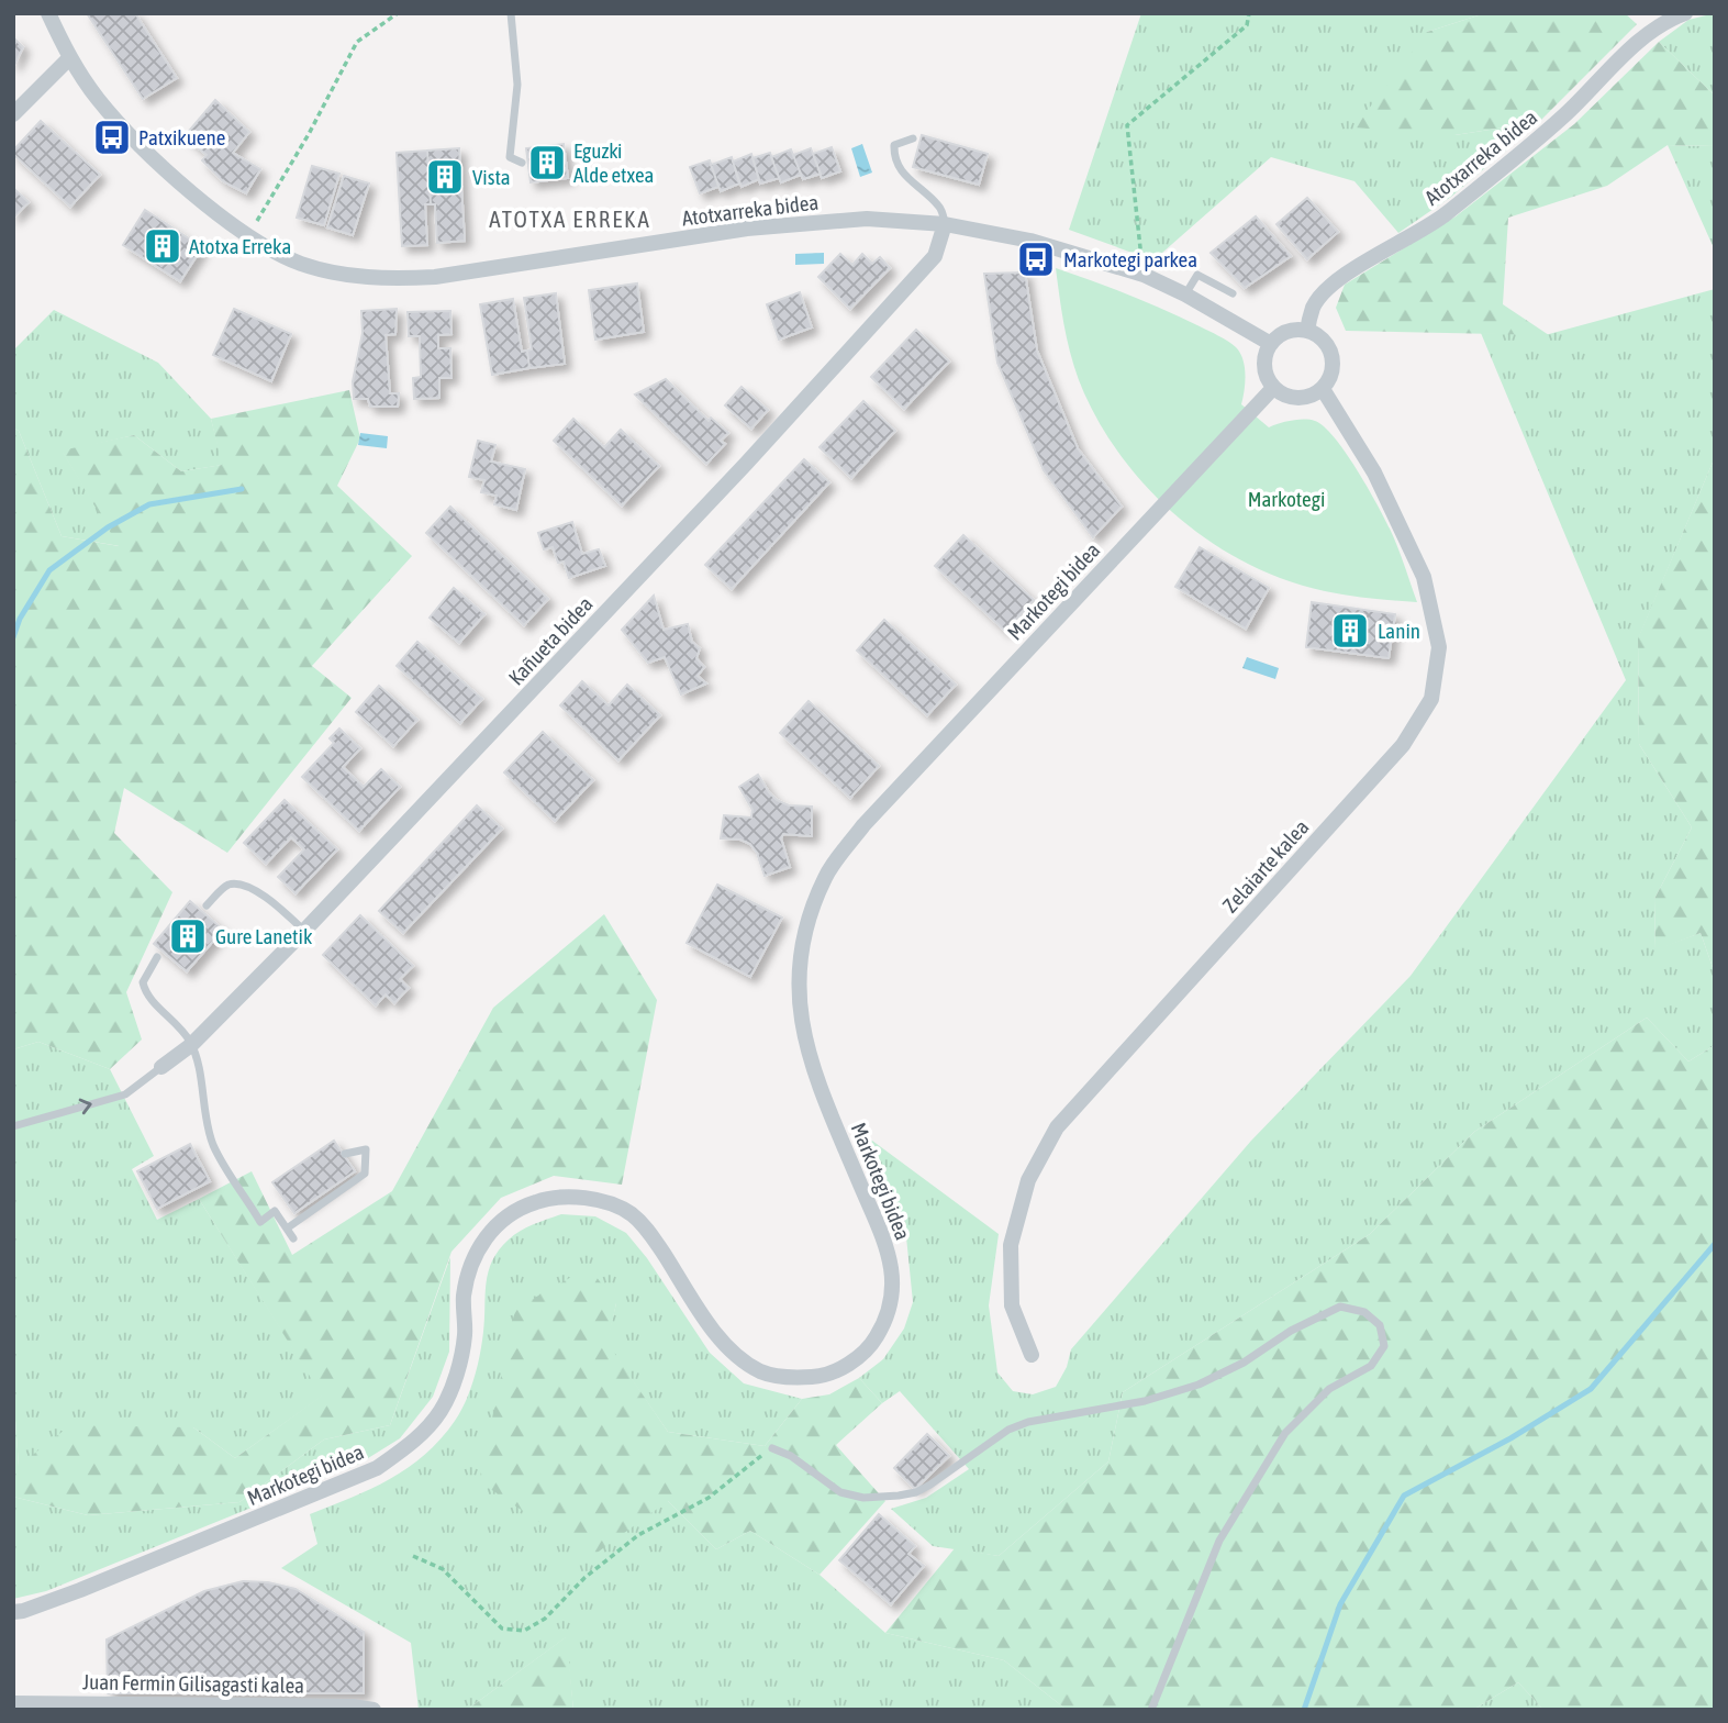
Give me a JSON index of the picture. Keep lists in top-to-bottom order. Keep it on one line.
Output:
{"streets":{"street":["Atotxarreka bidea","Markotegi bidea","Kañueta bidea","Zelaiarte kalea","Juan Fermin Gilisagasti kalea"]},"crossings":[["Atotxarreka bidea","Markotegi bidea"],["Atotxarreka bidea","Kañueta bidea"],["Atotxarreka bidea","Zelaiarte kalea"],["Markotegi bidea","Zelaiarte kalea"]],"districts":["ATOTXA ERREKA"],"parks":["Markotegi"],"places":{"bus stop":["Patxikuene","Markotegi parkea"],"building":["Eguzki Alde etxea","Vista","Atotxa Erreka","Lanin","Gure Lanetik"]}}
